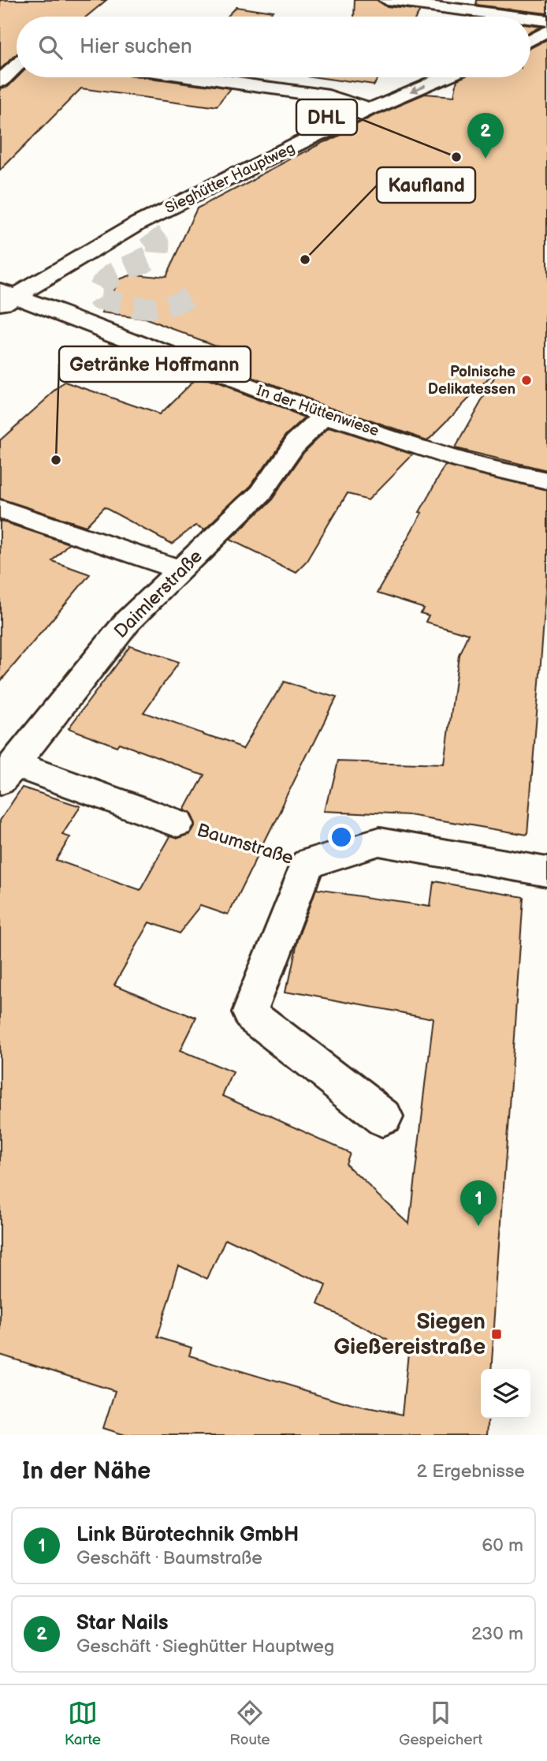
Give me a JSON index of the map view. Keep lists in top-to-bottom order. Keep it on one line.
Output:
{"streets":{"street":["Sieghütter Hauptweg","In der Hüttenwiese","Daimlerstraße","Baumstraße"]},"crossings":[["Sieghütter Hauptweg","In der Hüttenwiese"],["In der Hüttenwiese","Daimlerstraße"],["Daimlerstraße","Baumstraße"]],"places":{"other":["DHL","Kaufland","Polnische Delikatessen","Getränke Hoffmann"],"transit":["Siegen Gießereistraße"]},"page":{"search":"Hier suchen","pins":["2","1"],"heading":["In der Nähe","2 Ergebnisse"],"list":[{"mark":"1","name":"Link Bürotechnik GmbH","note":"Geschäft · Baumstraße","value":"60 m"},{"mark":"2","name":"Star Nails","note":"Geschäft · Sieghütter Hauptweg","value":"230 m"}],"nav":["Karte","Route","Gespeichert"]}}
